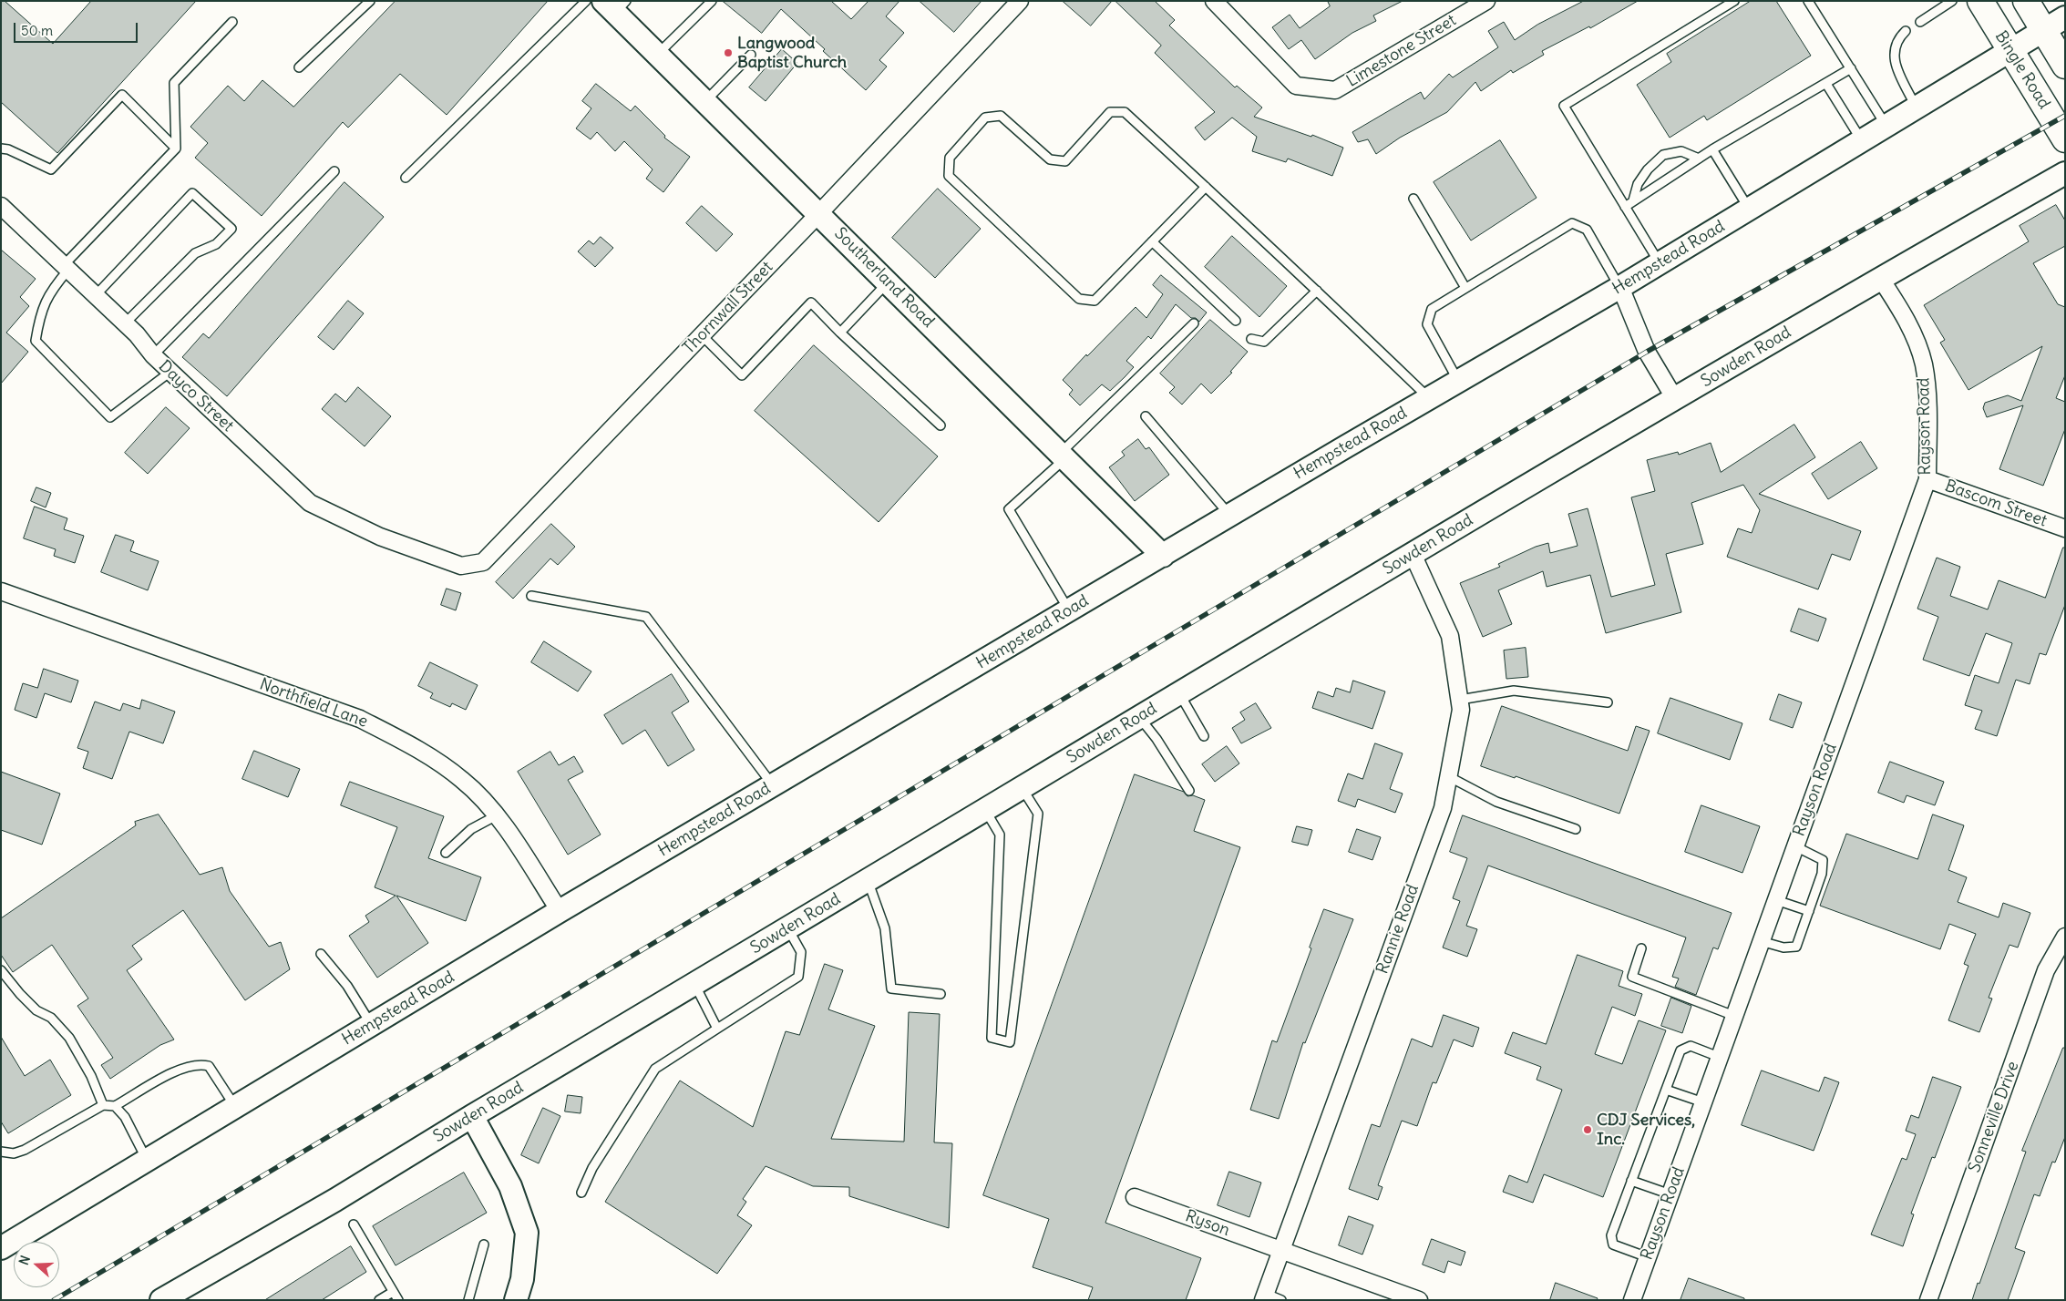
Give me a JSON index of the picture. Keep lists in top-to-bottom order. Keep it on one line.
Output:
{"streets":{"main road":["Bingle Road"],"street":["Limestone Street","Hempstead Road","Southerland Road","Thornwall Street","Sowden Road","Dayco Street","Rayson Road","Bascom Street","Northfield Lane","Rannie Road","Sonneville Drive","Ryson"]},"crossings":[["Bingle Road","Hempstead Road"],["Hempstead Road","Southerland Road"],["Hempstead Road","Northfield Lane"],["Southerland Road","Thornwall Street"],["Thornwall Street","Dayco Street"],["Sowden Road","Rayson Road"],["Sowden Road","Rannie Road"],["Rayson Road","Bascom Street"],["Rannie Road","Ryson"]],"places":["Langwood Baptist Church","CDJ Services, Inc."],"scale_bar":"50 m","north":"left"}
